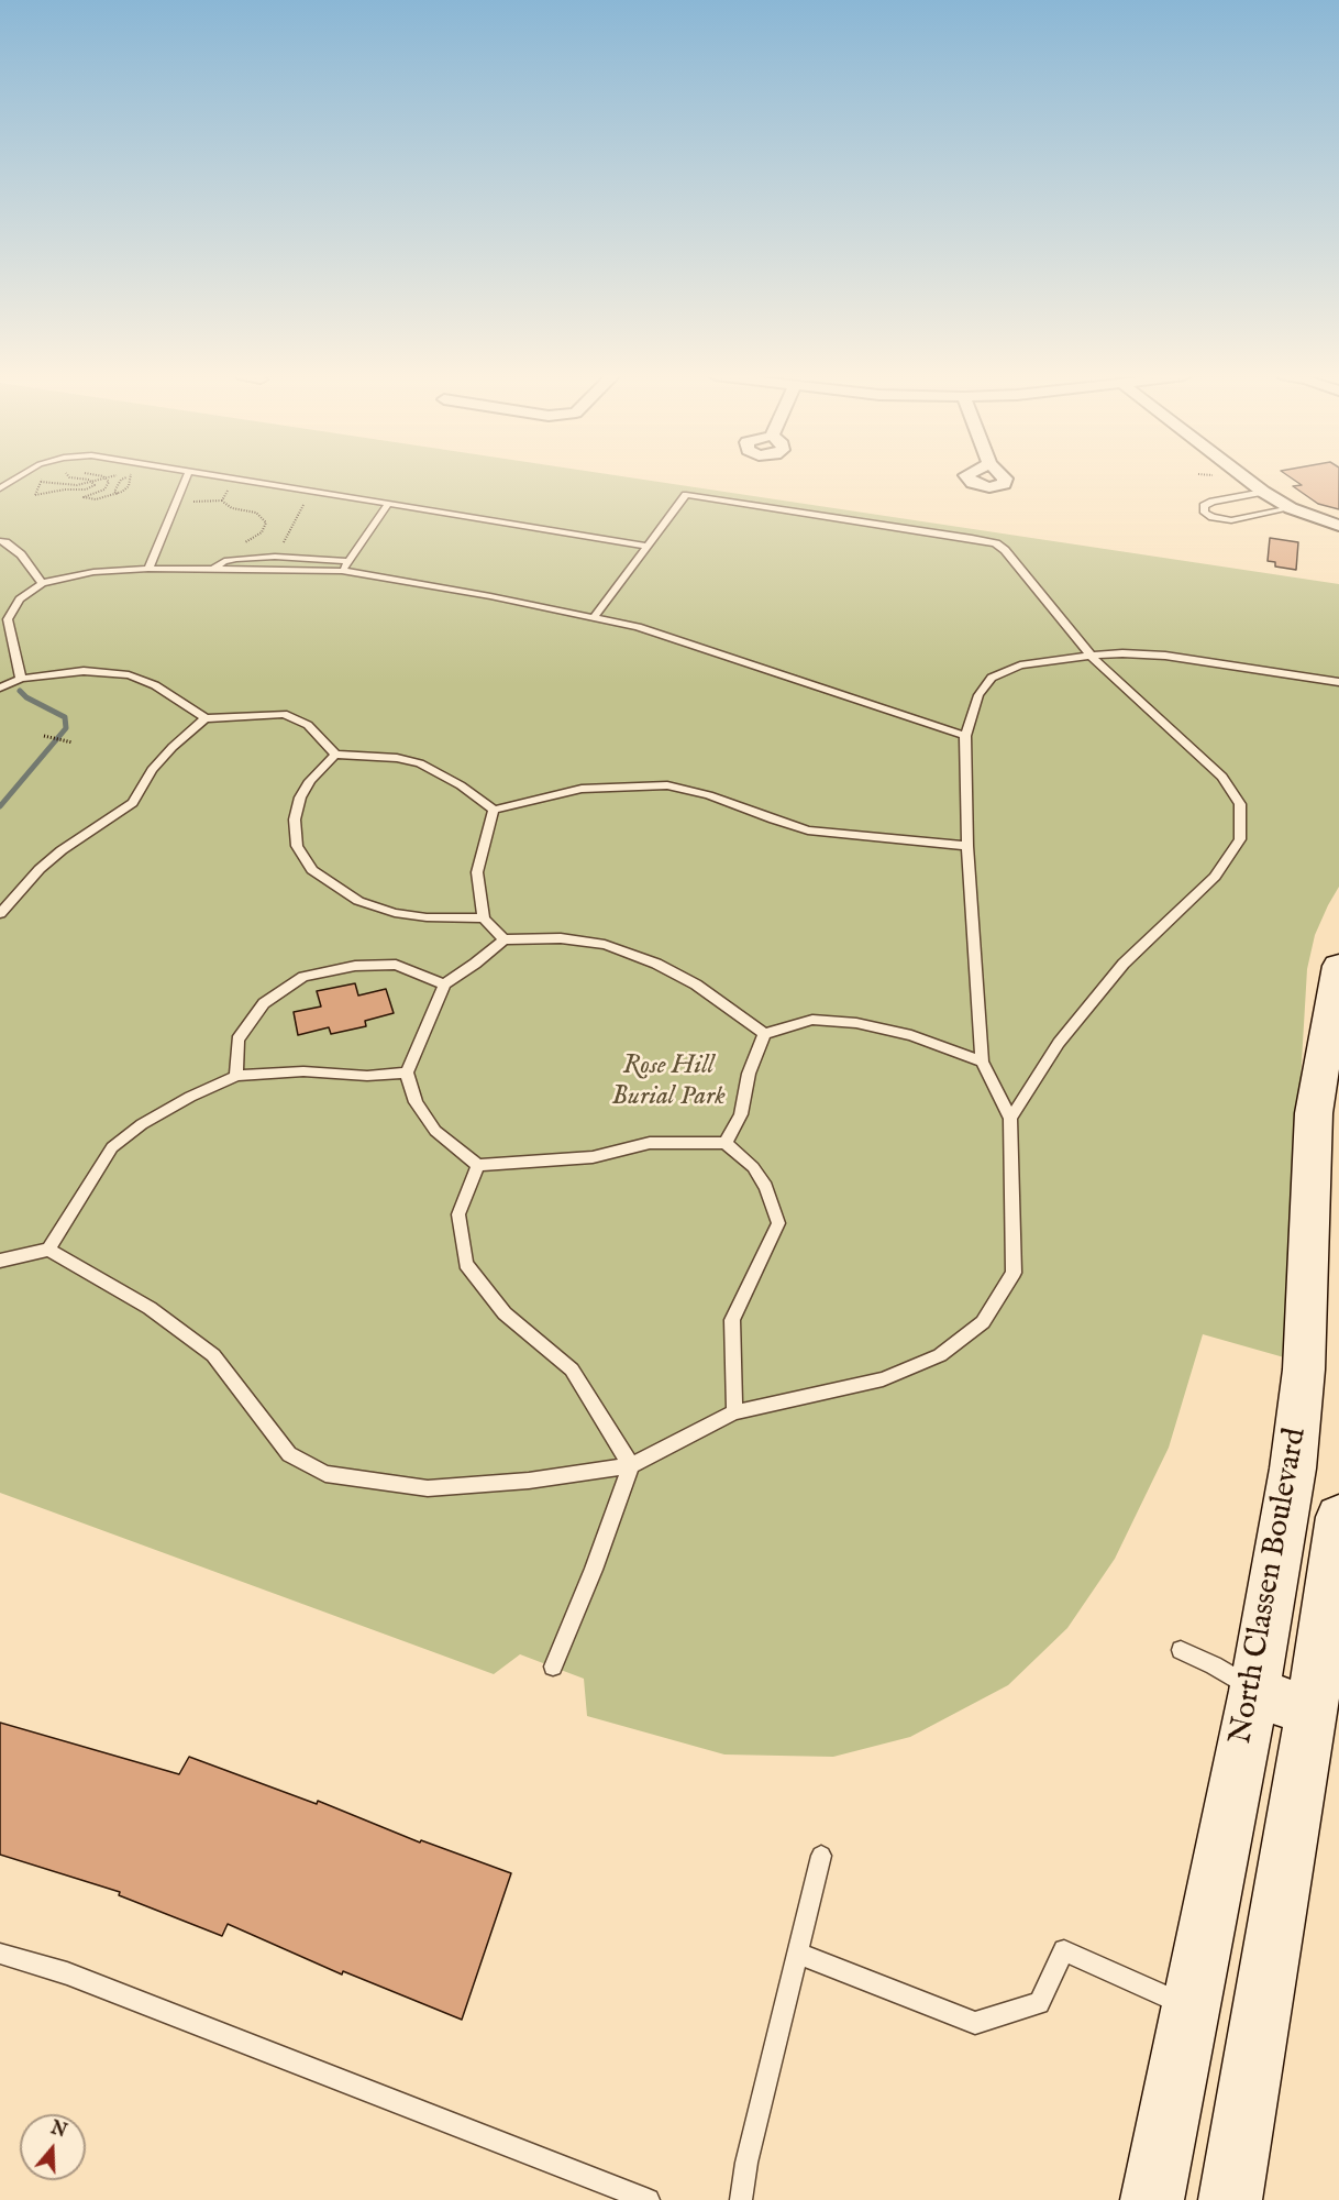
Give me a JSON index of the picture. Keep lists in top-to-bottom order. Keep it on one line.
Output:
{"streets":{"main road":["North Classen Boulevard"]},"parks":["Rose Hill Burial Park"],"north":"top"}
